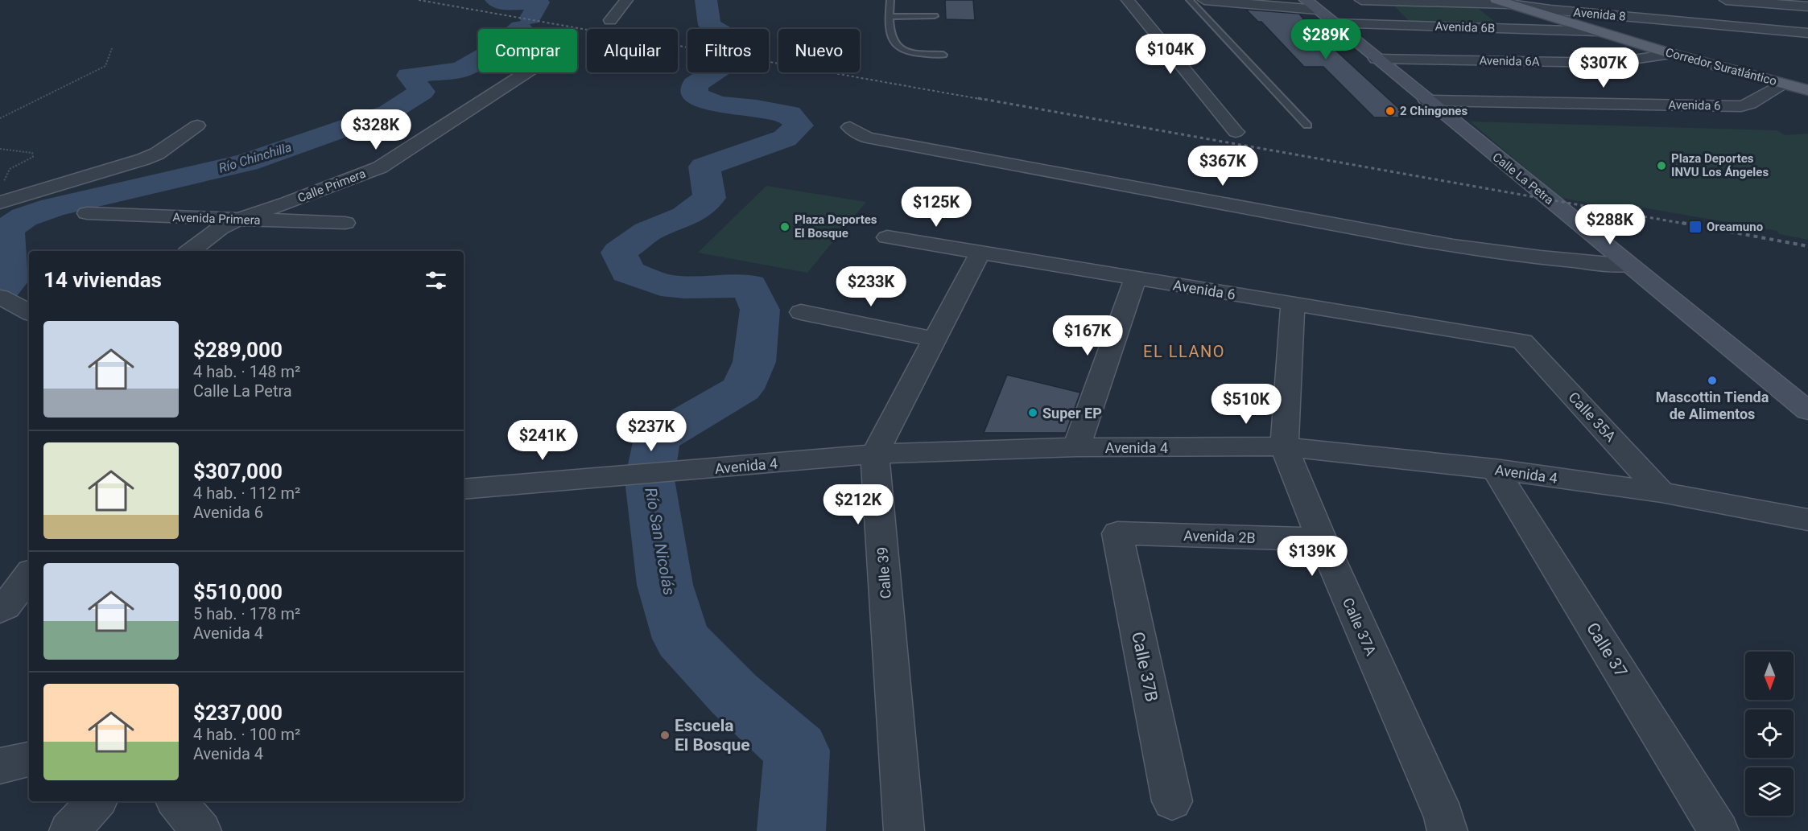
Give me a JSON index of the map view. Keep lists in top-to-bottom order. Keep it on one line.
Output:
{"streets":{"main road":["Corredor Suratlántico"],"street":["Avenida 8","Avenida 6B","Avenida 6A","Avenida 6","Calle La Petra","Calle Primera","Avenida Primera","Calle 35A","Avenida 4","Avenida 2B","Calle 39","Calle 37A","Calle 37","Calle 37B"]},"crossings":[["Avenida 8","Corredor Suratlántico"],["Avenida 6B","Corredor Suratlántico"],["Avenida 6B","Calle La Petra"],["Avenida 6A","Corredor Suratlántico"],["Avenida 6A","Calle La Petra"],["Corredor Suratlántico","Avenida 6"],["Avenida 6","Calle La Petra"],["Avenida 6","Calle 35A"],["Avenida 6","Calle 37A"],["Calle Primera","Avenida Primera"],["Calle 35A","Avenida 4"],["Avenida 4","Calle 39"],["Avenida 4","Calle 37A"],["Avenida 4","Calle 37"],["Avenida 2B","Calle 37A"],["Avenida 2B","Calle 37B"]],"districts":["EL LLANO"],"water":["Río Chinchilla","Río San Nicolás"],"places":{"other":["2 Chingones","Plaza Deportes INVU Los Ángeles","Plaza Deportes El Bosque","Mascottin Tienda de Alimentos","Super EP","Escuela El Bosque"],"transit":["Oreamuno"]},"north":"bottom","page":{"price":["$289K","$104K","$307K","$328K","$367K","$125K","$288K","$233K","$167K","$510K","$237K","$241K","$212K","$139K"],"chip":["Comprar","Alquilar","Filtros","Nuevo"],"heading":"14 viviendas","list":[{"name":"$289,000","note":"4 hab. · 148 m² · Calle La Petra"},{"name":"$307,000","note":"4 hab. · 112 m² · Avenida 6"},{"name":"$510,000","note":"5 hab. · 178 m² · Avenida 4"},{"name":"$237,000","note":"4 hab. · 100 m² · Avenida 4"}]}}
